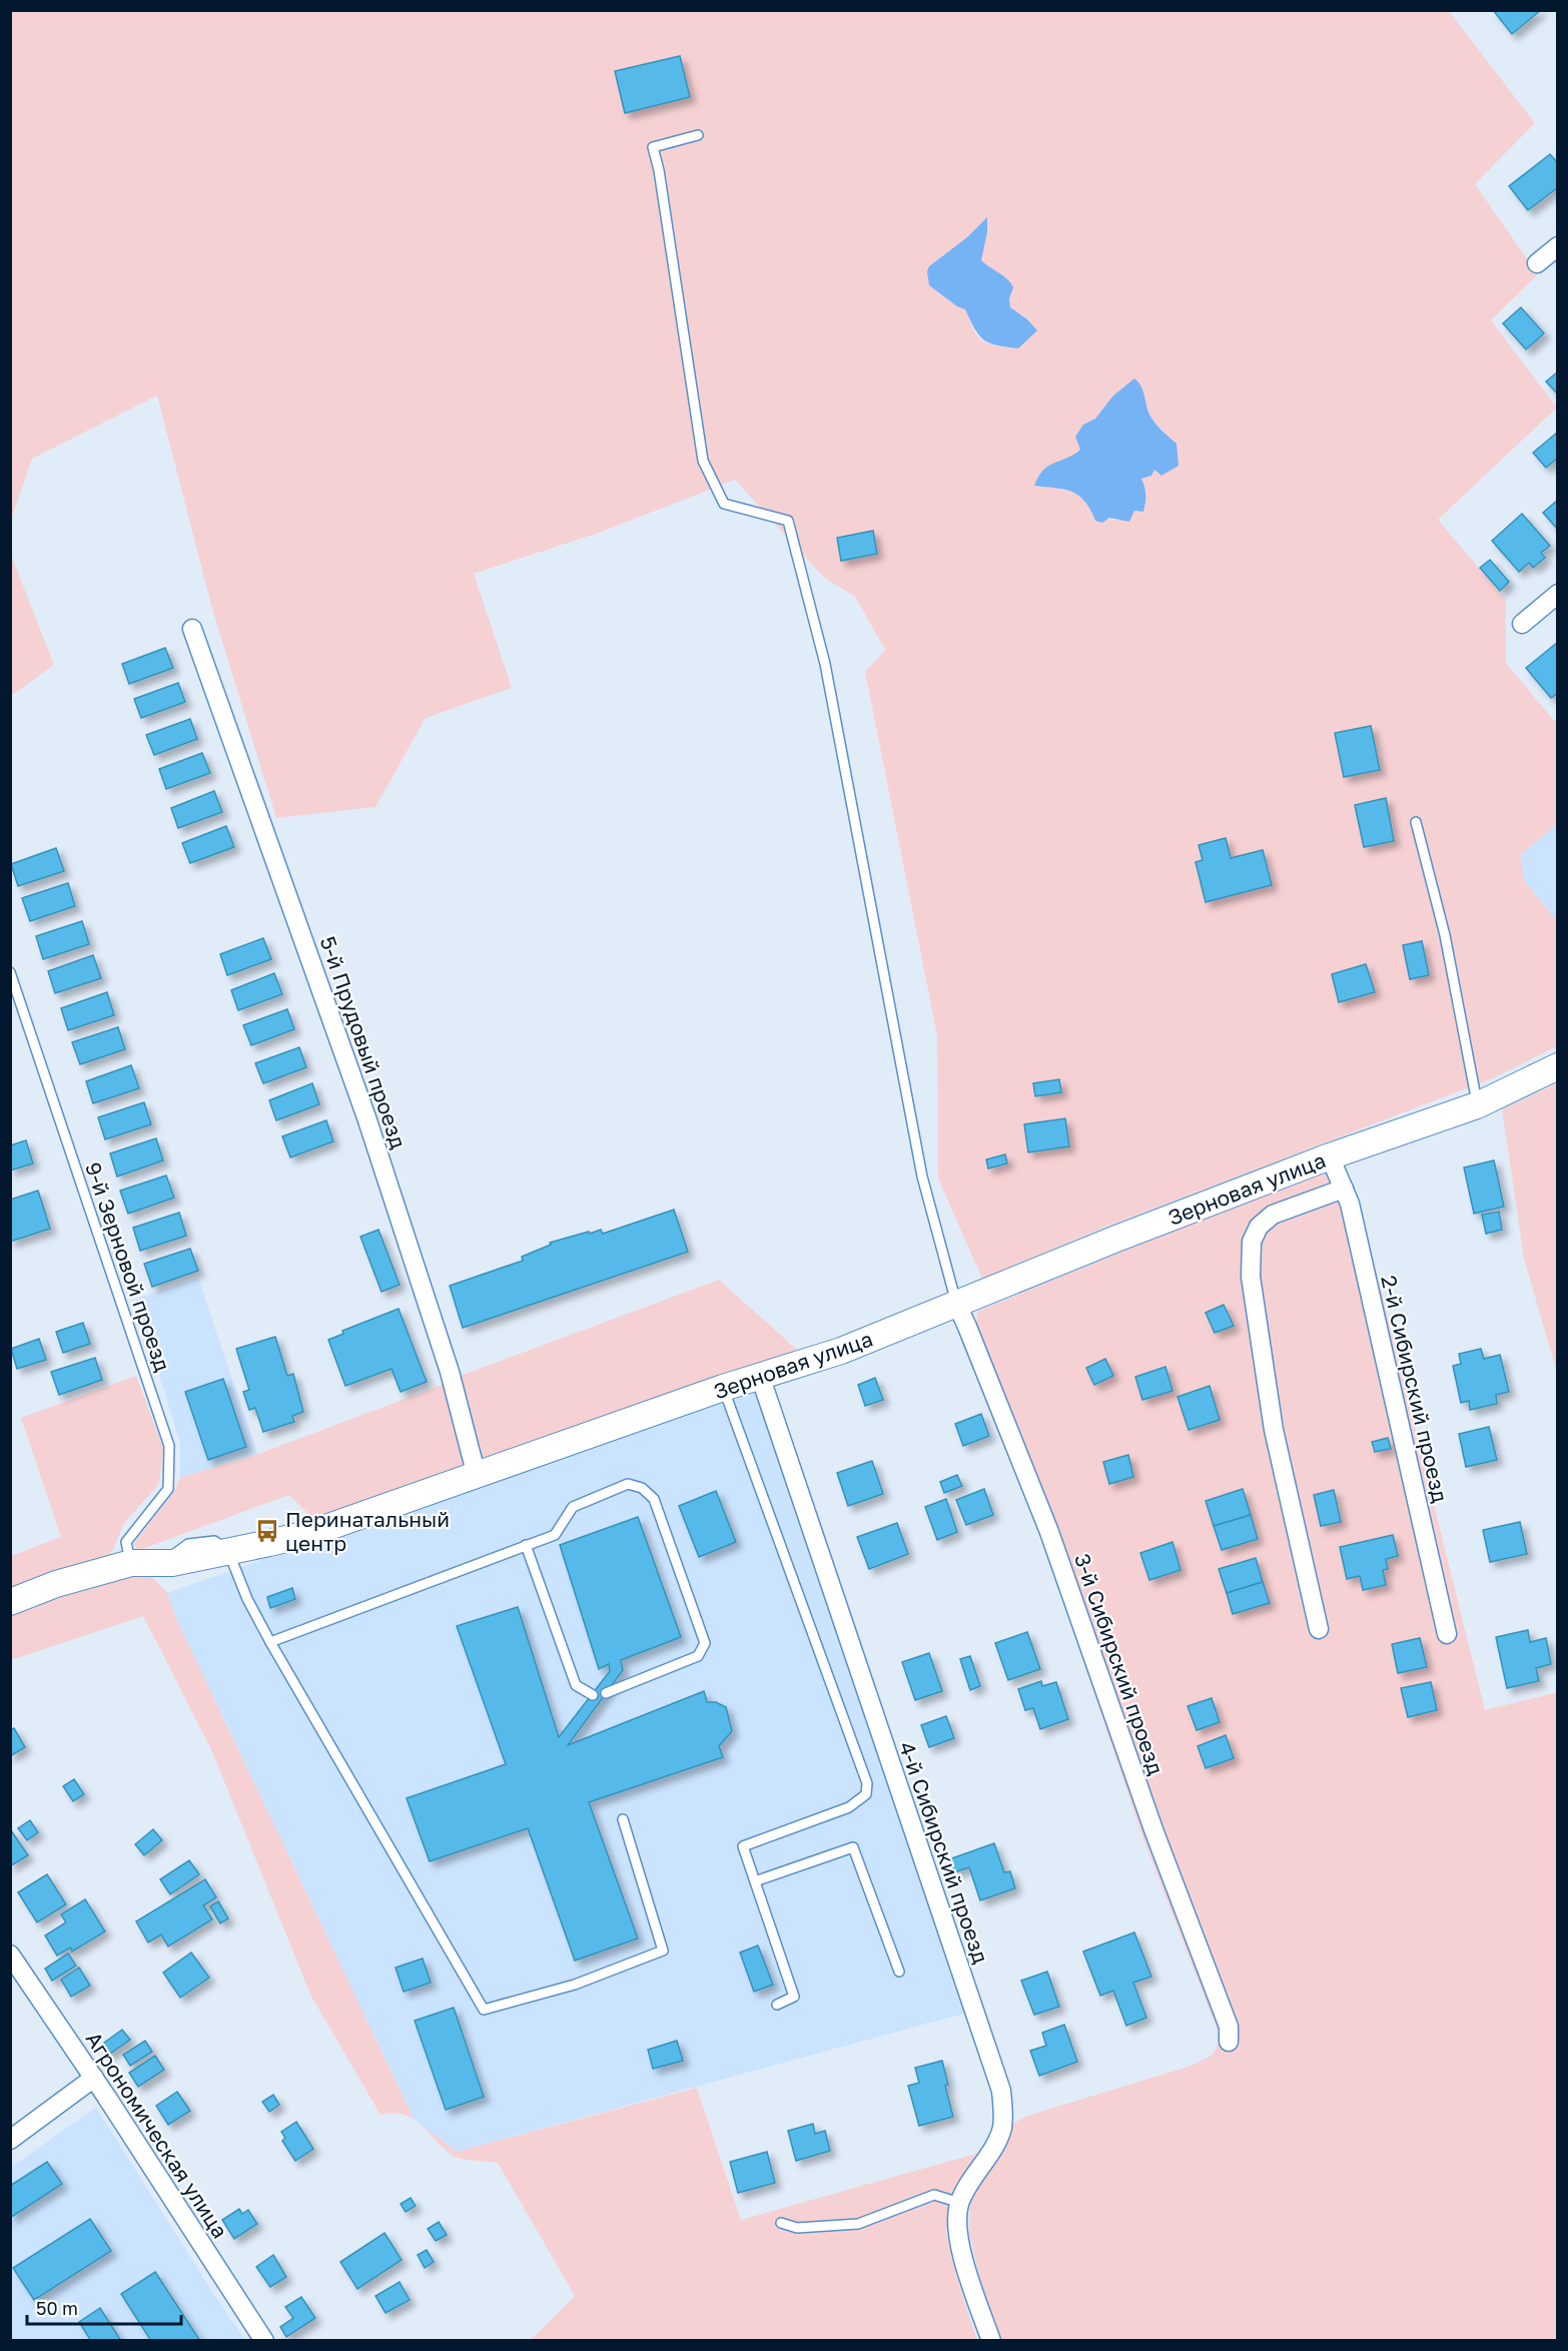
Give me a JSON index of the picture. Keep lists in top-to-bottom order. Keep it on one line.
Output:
{"streets":{"street":["5-й Прудовый проезд","Зерновая улица","2-й Сибирский проезд","3-й Сибирский проезд","4-й Сибирский проезд","Агрономическая улица"],"lane":["9-й Зерновой проезд"]},"crossings":[["5-й Прудовый проезд","Зерновая улица"],["Зерновая улица","9-й Зерновой проезд"],["Зерновая улица","2-й Сибирский проезд"],["Зерновая улица","3-й Сибирский проезд"],["Зерновая улица","4-й Сибирский проезд"]],"places":{"bus stop":["Перинатальный центр"]},"scale_bar":"50 m"}
